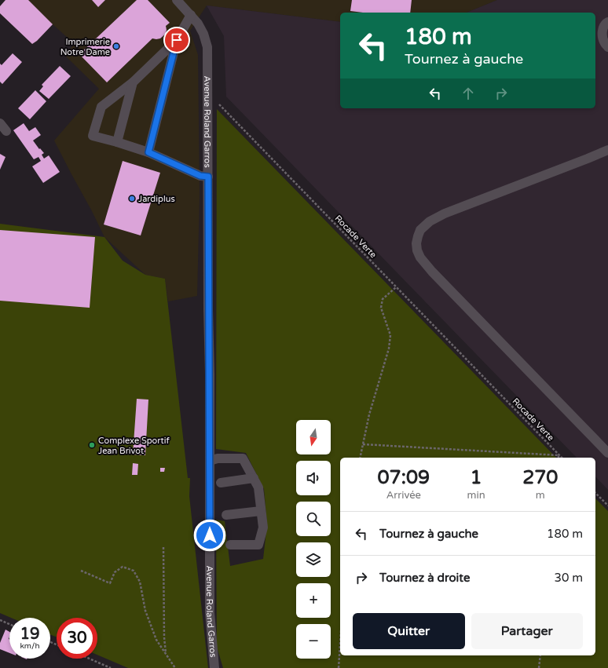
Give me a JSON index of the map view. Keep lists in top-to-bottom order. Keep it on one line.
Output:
{"streets":{"street":["Avenue Roland Garros"],"path":["Rocade Verte"]},"places":["Imprimerie Notre Dame","Jardiplus","Complexe Sportif Jean Brivot"],"north":"bottom","page":{"turn":["180 m","Tournez à gauche"],"map_buttons":["+","−"],"eta":["07:09","Arrivée","1","min","270","m"],"list":[{"name":"Tournez à gauche","value":"180 m"},{"name":"Tournez à droite","value":"30 m"}],"buttons":["Quitter","Partager"],"speed":"19 km/h","limit":"30"}}
